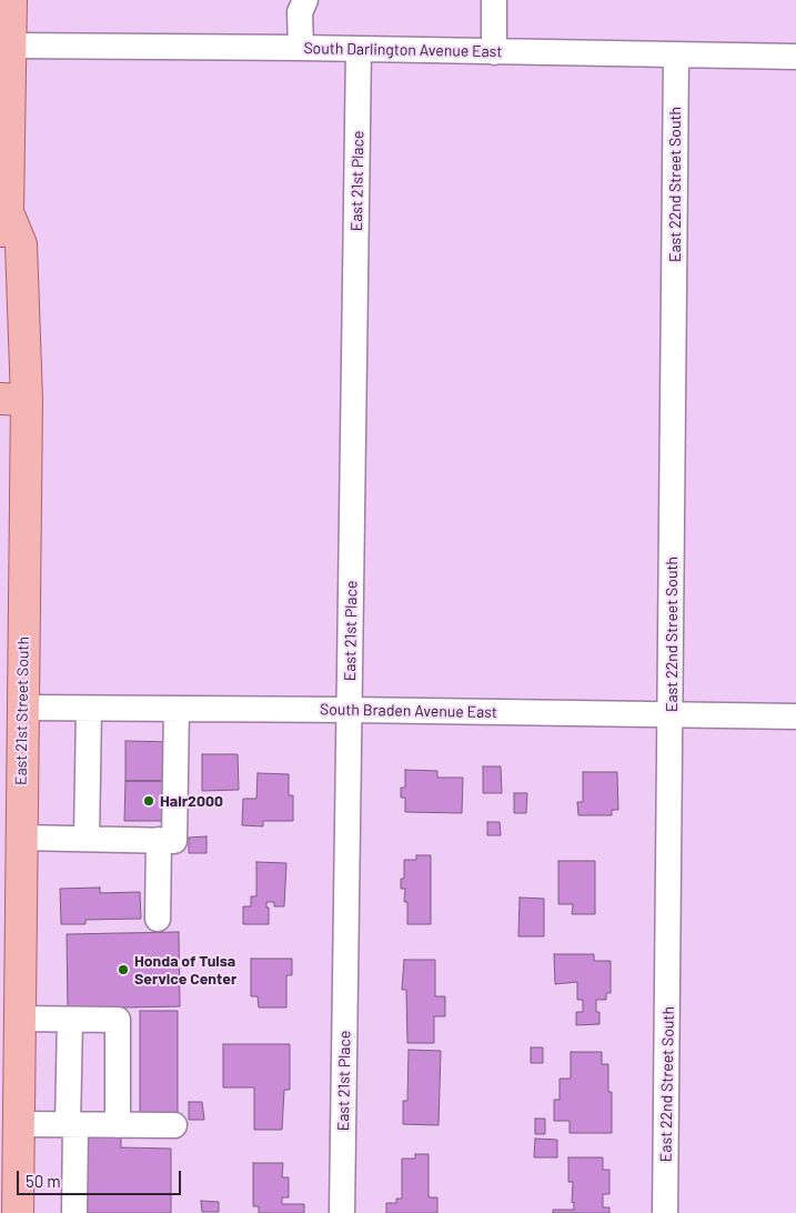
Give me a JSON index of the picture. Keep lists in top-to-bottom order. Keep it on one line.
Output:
{"streets":{"main road":["East 21st Street South"],"street":["South Darlington Avenue East","East 21st Place","East 22nd Street South","South Braden Avenue East"]},"crossings":[["South Darlington Avenue East","East 21st Place"],["South Darlington Avenue East","East 22nd Street South"],["South Darlington Avenue East","East 21st Street South"],["East 21st Place","South Braden Avenue East"],["East 22nd Street South","South Braden Avenue East"],["East 21st Street South","South Braden Avenue East"]],"places":["Hair2000","Honda of Tulsa Service Center"],"scale_bar":"50 m"}
